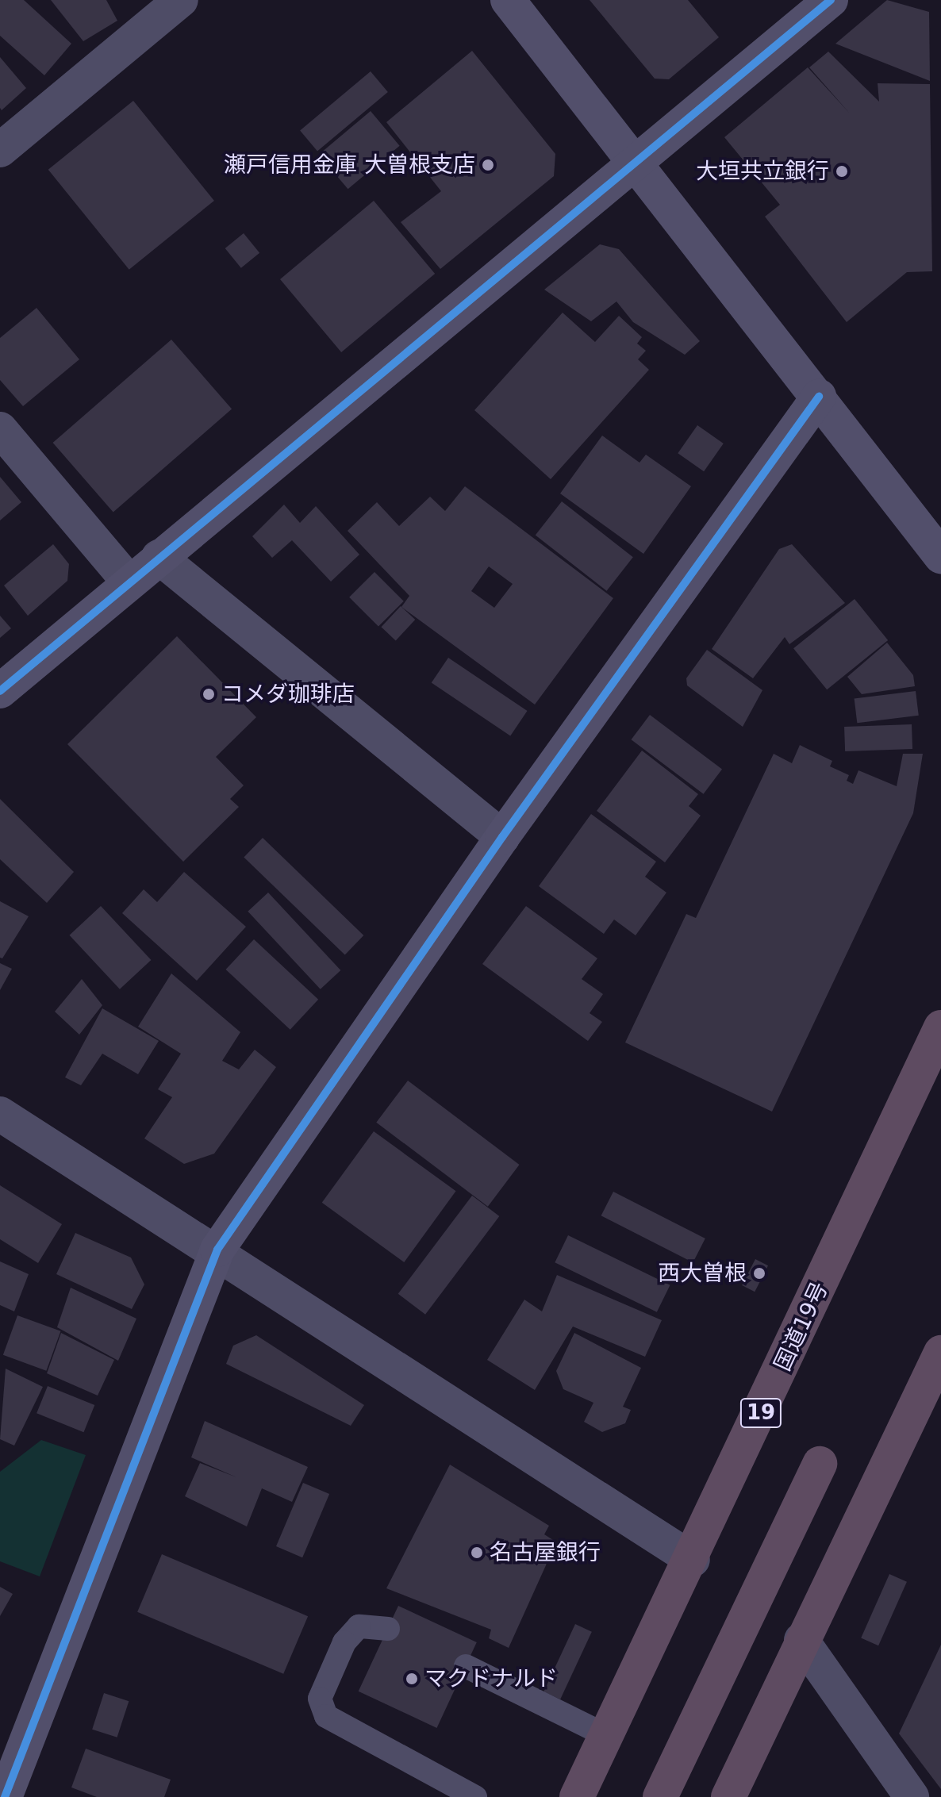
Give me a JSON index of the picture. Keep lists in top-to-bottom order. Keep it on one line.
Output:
{"streets":{"highway":["国道19号","19"]},"places":["瀬戸信用金庫 大曽根支店","大垣共立銀行","コメダ珈琲店","西大曽根","名古屋銀行","マクドナルド"]}
